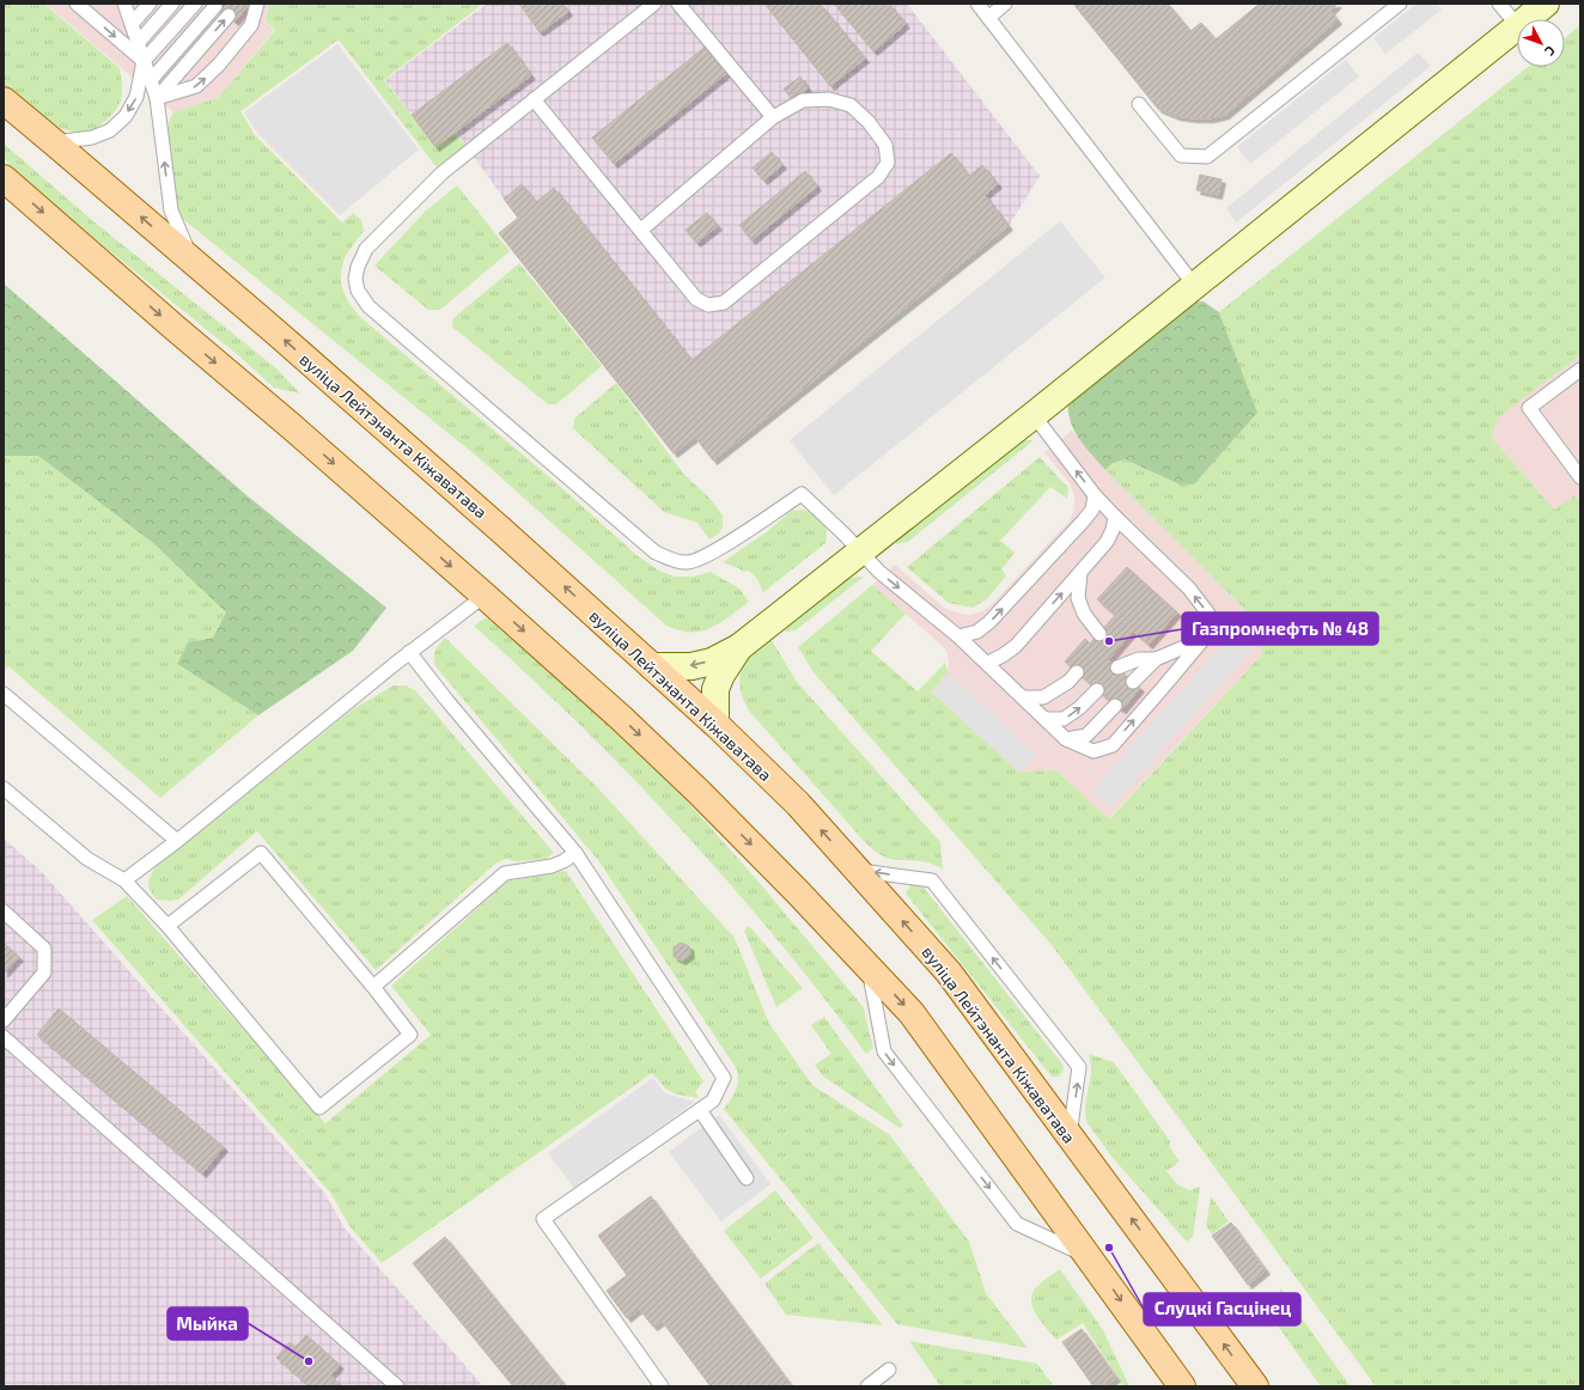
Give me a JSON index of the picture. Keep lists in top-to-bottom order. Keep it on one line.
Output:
{"streets":{"main road":["вуліца Лейтэнанта Кіжаватава"]},"places":["Газпромнефть № 48","Слуцкі Гасцінец","Мыйка"],"north":"bottom right"}
